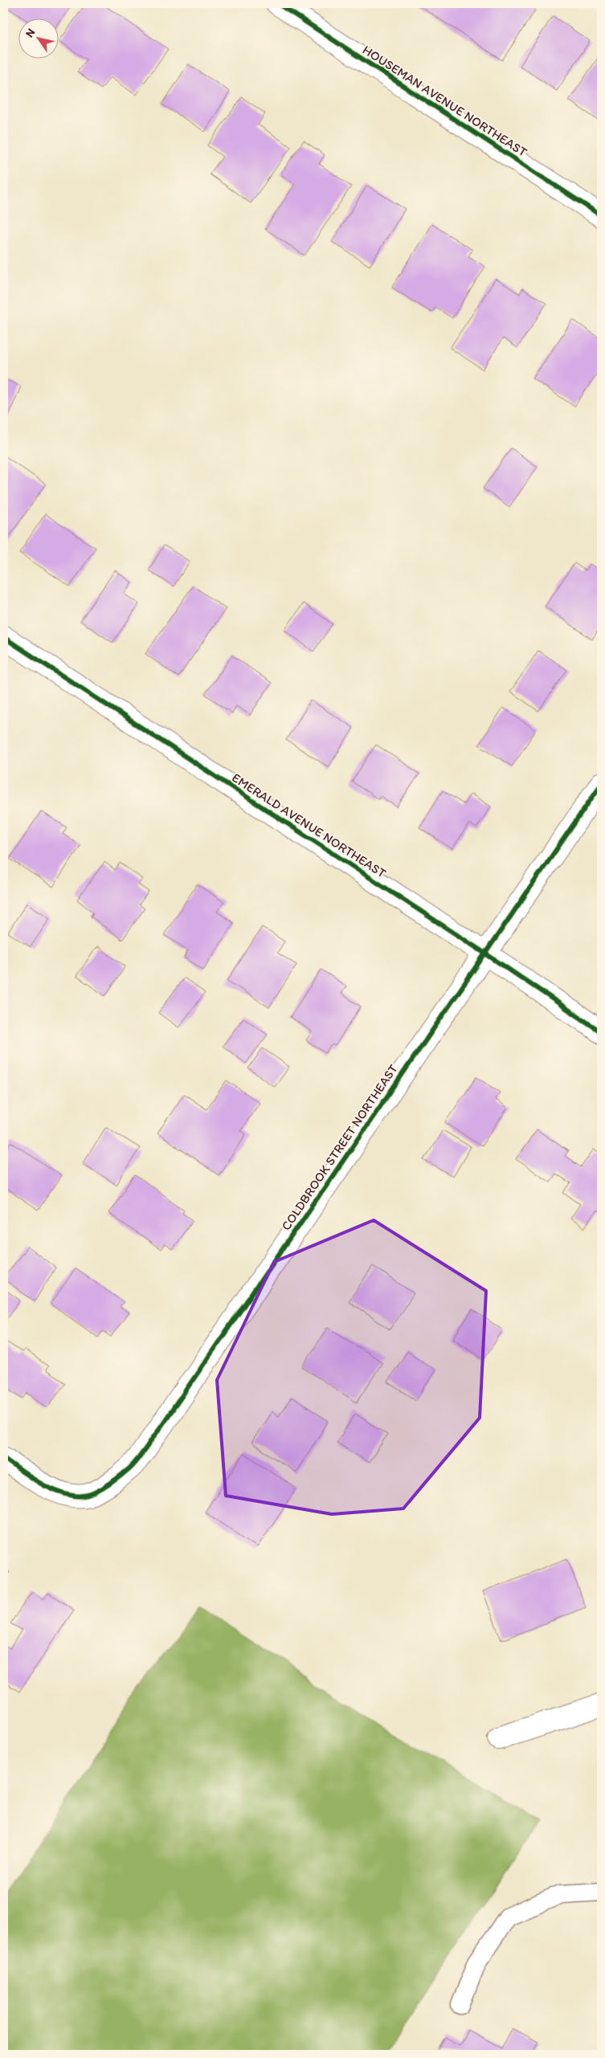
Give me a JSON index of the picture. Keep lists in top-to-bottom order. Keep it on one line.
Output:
{"streets":{"street":["HOUSEMAN AVENUE NORTHEAST","EMERALD AVENUE NORTHEAST","COLDBROOK STREET NORTHEAST"]},"crossings":[["EMERALD AVENUE NORTHEAST","COLDBROOK STREET NORTHEAST"]],"north":"top left"}
